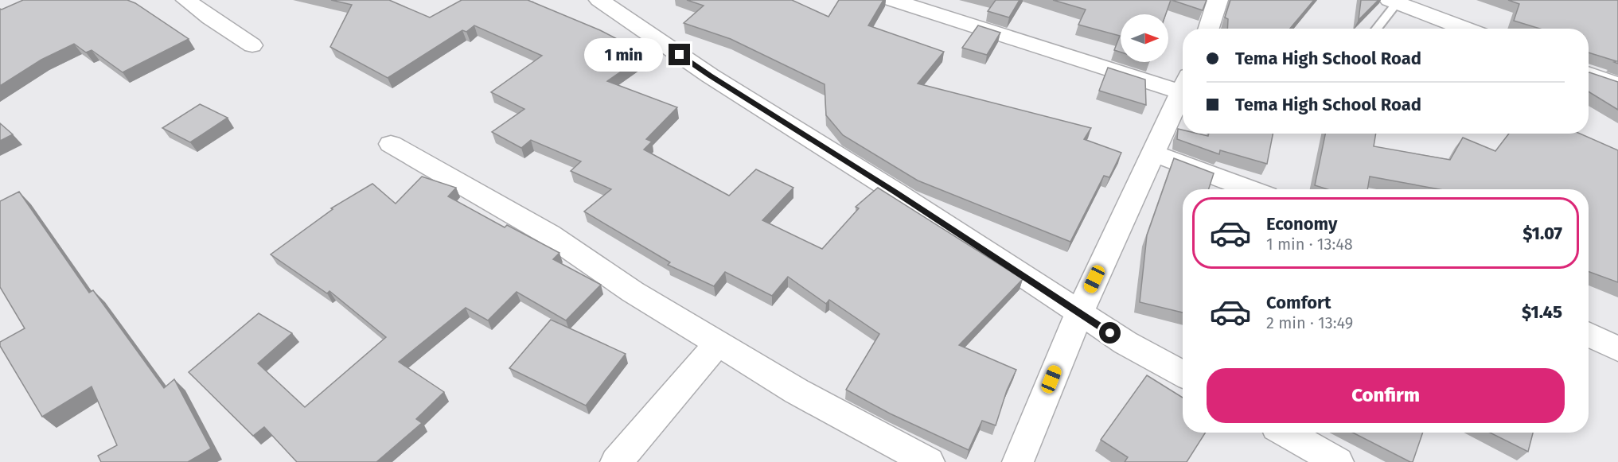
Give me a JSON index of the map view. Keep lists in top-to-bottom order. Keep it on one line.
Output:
{"north":"right","page":{"banner":["Tema High School Road","Tema High School Road"],"bubble":"1 min","list":[{"name":"Economy","note":"1 min · 13:48","value":"$1.07"},{"name":"Comfort","note":"2 min · 13:49","value":"$1.45"}],"buttons":"Confirm"}}
